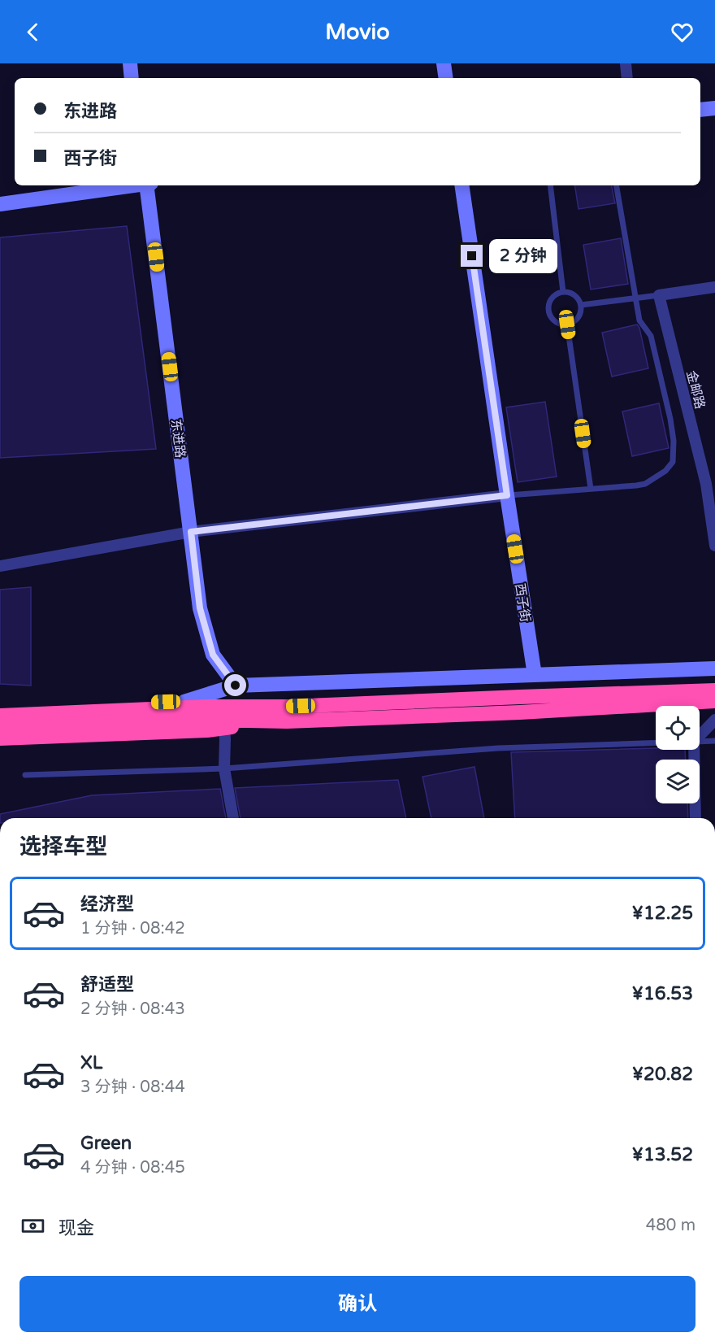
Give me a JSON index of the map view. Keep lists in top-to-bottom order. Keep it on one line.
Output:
{"streets":{"street":["金邮路","东进路","西子街"]},"page":{"header":"Movio","banner":["东进路","西子街"],"bubble":"2 分钟","heading":"选择车型","list":[{"name":"经济型","note":"1 分钟 · 08:42","value":"¥12.25"},{"name":"舒适型","note":"2 分钟 · 08:43","value":"¥16.53"},{"name":"XL","note":"3 分钟 · 08:44","value":"¥20.82"},{"name":"Green","note":"4 分钟 · 08:45","value":"¥13.52"}],"pay":["现金","480 m"],"buttons":"确认"}}
